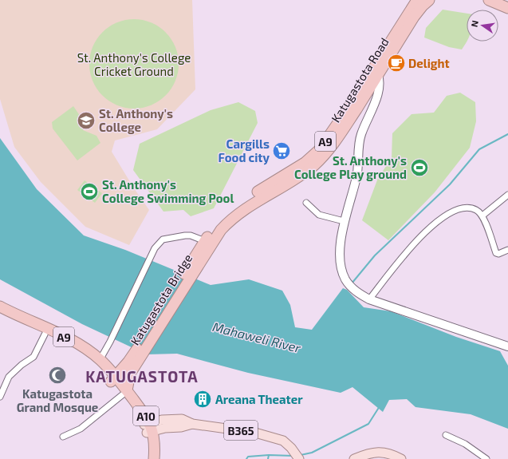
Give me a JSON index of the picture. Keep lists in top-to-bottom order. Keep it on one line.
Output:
{"streets":{"highway":["Katugastota Road","A9","Katugastota Bridge","A10"],"main road":["B365"]},"crossings":[["Katugastota Road","Katugastota Bridge"],["A9","A10"],["A10","B365"]],"districts":["KATUGASTOTA"],"water":["Mahaweli River"],"parks":["St. Anthony's College Cricket Ground"],"places":{"cafe":["Delight"],"school or university":["St. Anthony's College"],"supermarket":["Cargills Food city"],"sports":["St. Anthony's College Play ground","St. Anthony's College Swimming Pool"],"mosque":["Katugastota Grand Mosque"],"building":["Areana Theater"]},"north":"left"}
